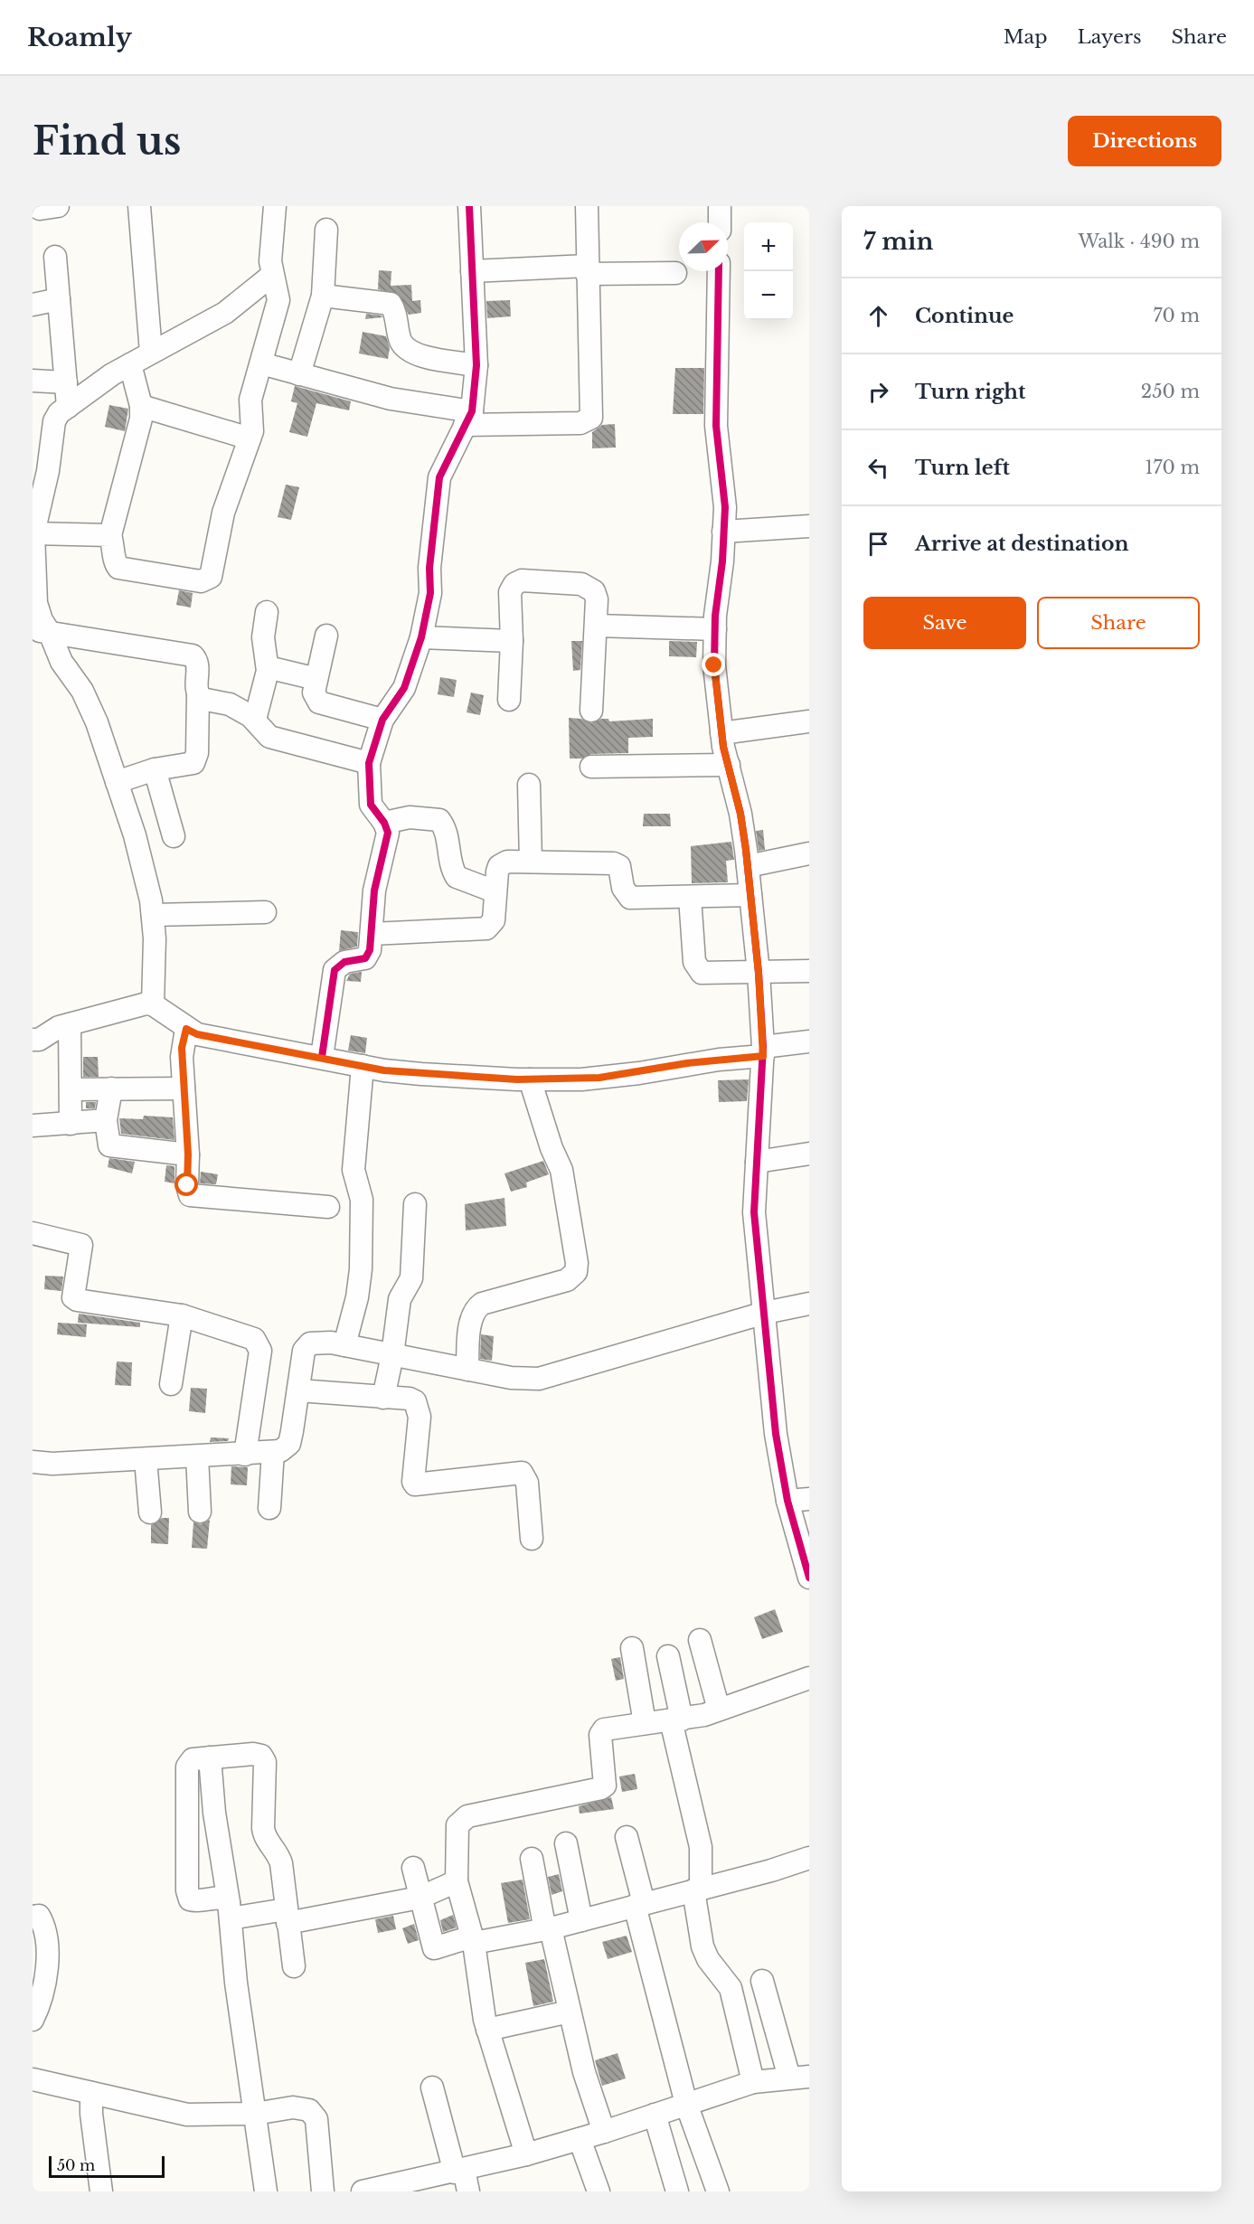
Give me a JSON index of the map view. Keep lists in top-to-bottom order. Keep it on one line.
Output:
{"scale_bar":"50 m","north":"top right","page":{"header":"Roamly","nav":["Map","Layers","Share"],"buttons":["Directions",["Save","Share"]],"title":"Find us","heading":["7 min","Walk · 490 m"],"map_buttons":["+","−"],"list":[["Continue","70 m"],["Turn right","250 m"],["Turn left","170 m"],"Arrive at destination"],"scale":"50 m"}}
